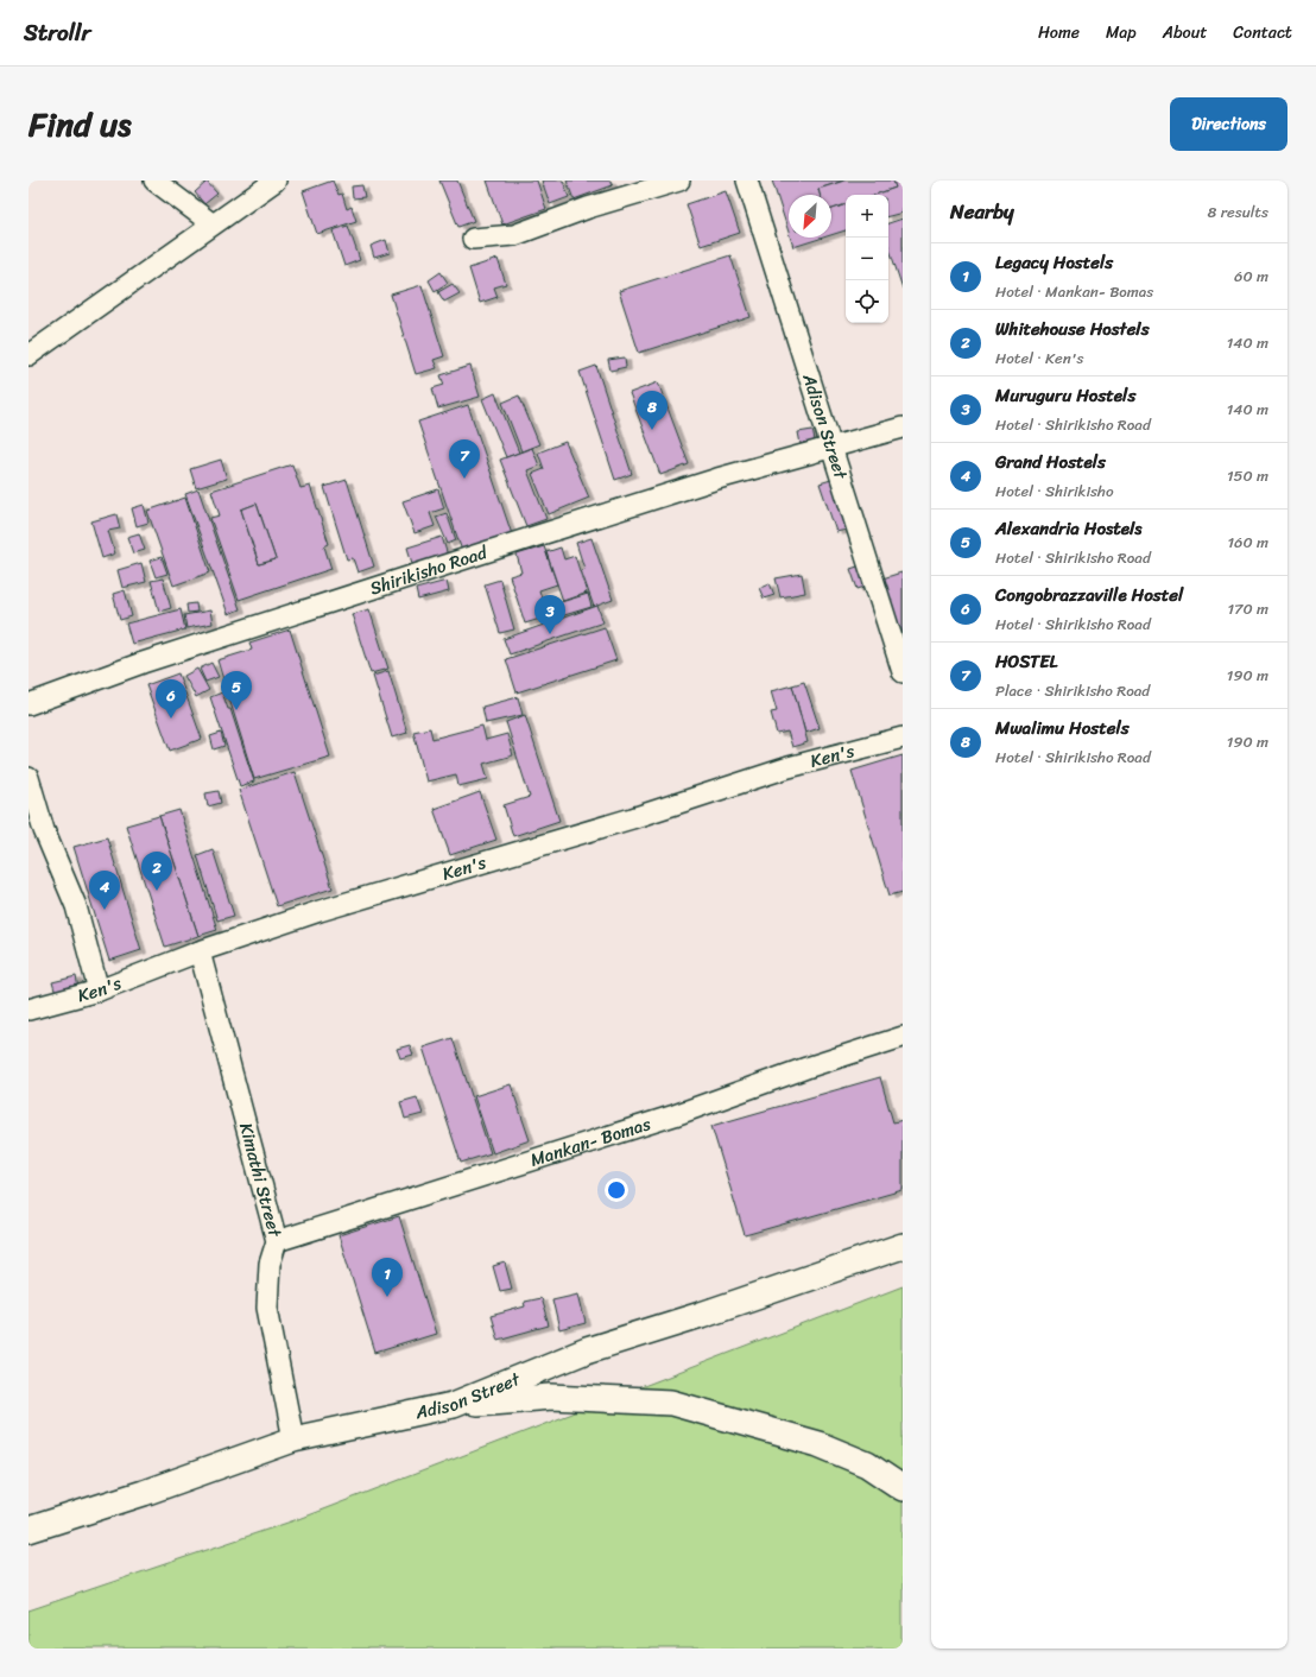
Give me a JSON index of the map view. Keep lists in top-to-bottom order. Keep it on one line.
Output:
{"streets":{"street":["Adison Street","Shirikisho Road","Ken's","Mankan- Bomas","Kimathi Street"]},"crossings":[["Adison Street","Shirikisho Road"],["Adison Street","Kimathi Street"],["Ken's","Kimathi Street"],["Mankan- Bomas","Kimathi Street"]],"north":"bottom left","page":{"header":"Strollr","nav":["Home","Map","About","Contact"],"title":"Find us","buttons":"Directions","heading":["Nearby","8 results"],"map_buttons":["+","−"],"list":[{"mark":"1","name":"Legacy Hostels","note":"Hotel · Mankan- Bomas","value":"60 m"},{"mark":"2","name":"Whitehouse Hostels","note":"Hotel · Ken's","value":"140 m"},{"mark":"3","name":"Muruguru Hostels","note":"Hotel · Shirikisho Road","value":"140 m"},{"mark":"4","name":"Grand Hostels","note":"Hotel · Shirikisho","value":"150 m"},{"mark":"5","name":"Alexandria Hostels","note":"Hotel · Shirikisho Road","value":"160 m"},{"mark":"6","name":"Congobrazzaville Hostel","note":"Hotel · Shirikisho Road","value":"170 m"},{"mark":"7","name":"HOSTEL","note":"Place · Shirikisho Road","value":"190 m"},{"mark":"8","name":"Mwalimu Hostels","note":"Hotel · Shirikisho Road","value":"190 m"}],"pins":["8","7","3","5","6","2","4","1"]}}
